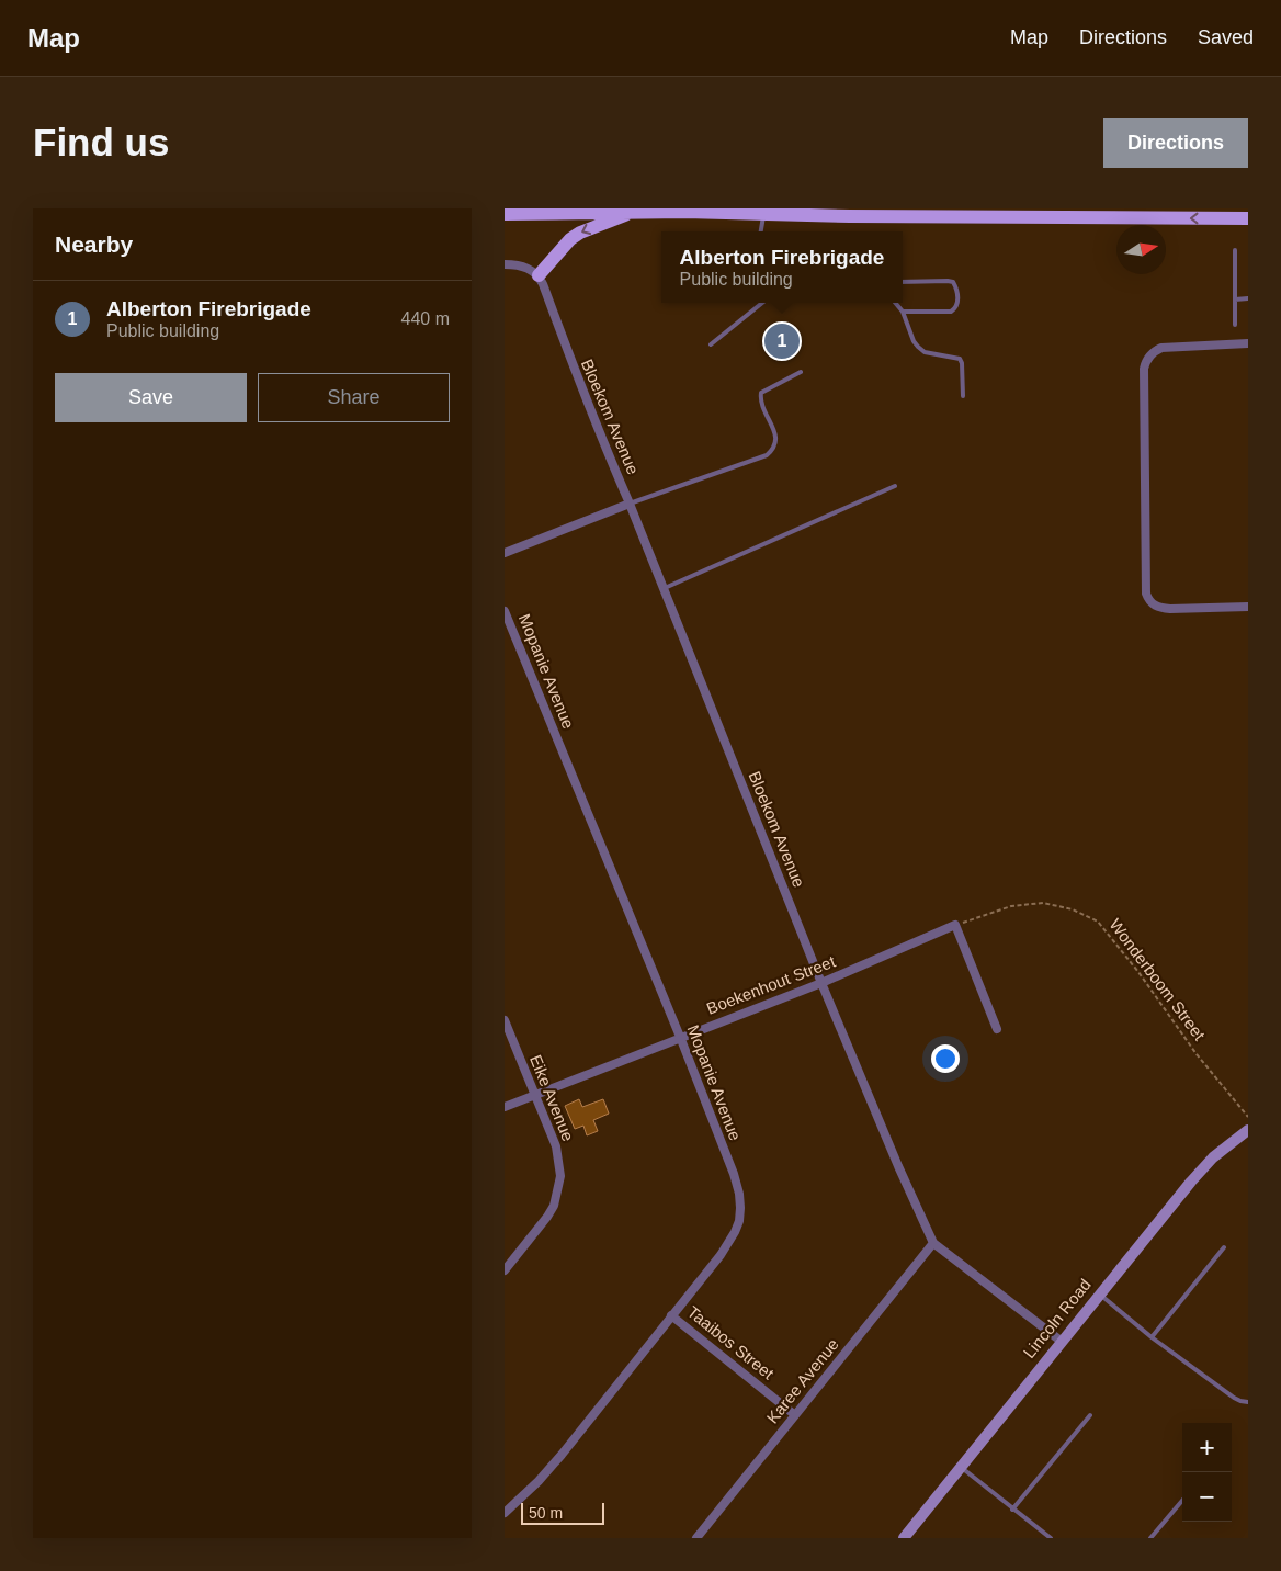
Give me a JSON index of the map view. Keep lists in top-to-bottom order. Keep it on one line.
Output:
{"streets":{"street":["Bloekom Avenue","Mopanie Avenue","Boekenhout Street","Eike Avenue","Lincoln Road","Taaibos Street","Karee Avenue"],"path":["Wonderboom Street"]},"crossings":[["Bloekom Avenue","Boekenhout Street"],["Bloekom Avenue","Lincoln Road"],["Bloekom Avenue","Karee Avenue"],["Mopanie Avenue","Boekenhout Street"],["Mopanie Avenue","Taaibos Street"],["Wonderboom Street","Boekenhout Street"],["Boekenhout Street","Eike Avenue"],["Taaibos Street","Karee Avenue"]],"scale_bar":"50 m","north":"right","page":{"header":"Map","nav":["Map","Directions","Saved"],"buttons":["Directions",["Save","Share"]],"title":"Find us","heading":"Nearby","popup":["Alberton Firebrigade","Public building"],"list":[{"mark":"1","name":"Alberton Firebrigade","note":"Public building","value":"440 m"}],"pins":"1","map_buttons":["+","−"],"scale":"50 m"}}
